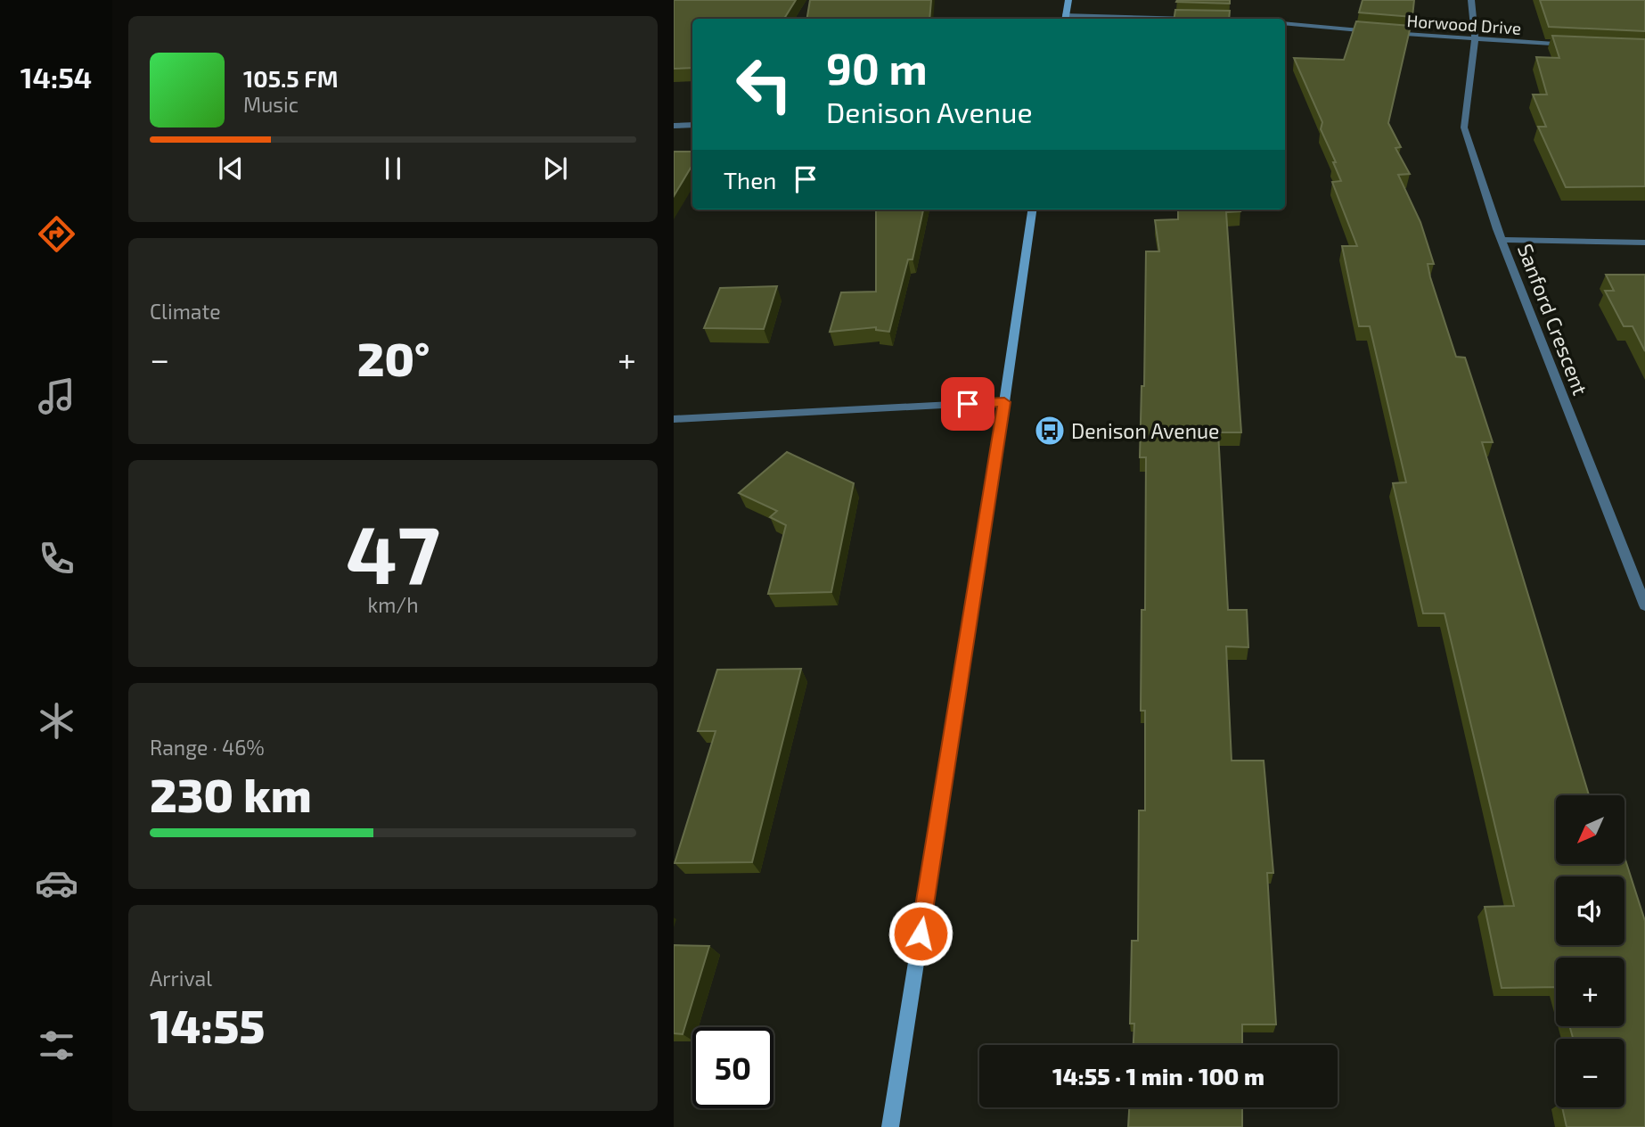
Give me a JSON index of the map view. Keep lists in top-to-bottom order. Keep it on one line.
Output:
{"streets":{"street":["Horwood Drive","Sanford Crescent"]},"crossings":[["Horwood Drive","Sanford Crescent"]],"places":{"bus stop":["Denison Avenue"]},"north":"bottom left","page":{"tabs":"14:54","turn":["90 m","Denison Avenue"],"song":["105.5 FM","Music"],"then":"Then","tile":["Climate",["47","km/h"],["Range · 46%","230 km"],["Arrival","14:55"]],"heat":["−","20°","+"],"map_buttons":["+","−"],"limit":"50","trip":"14:55 · 1 min · 100 m"}}
